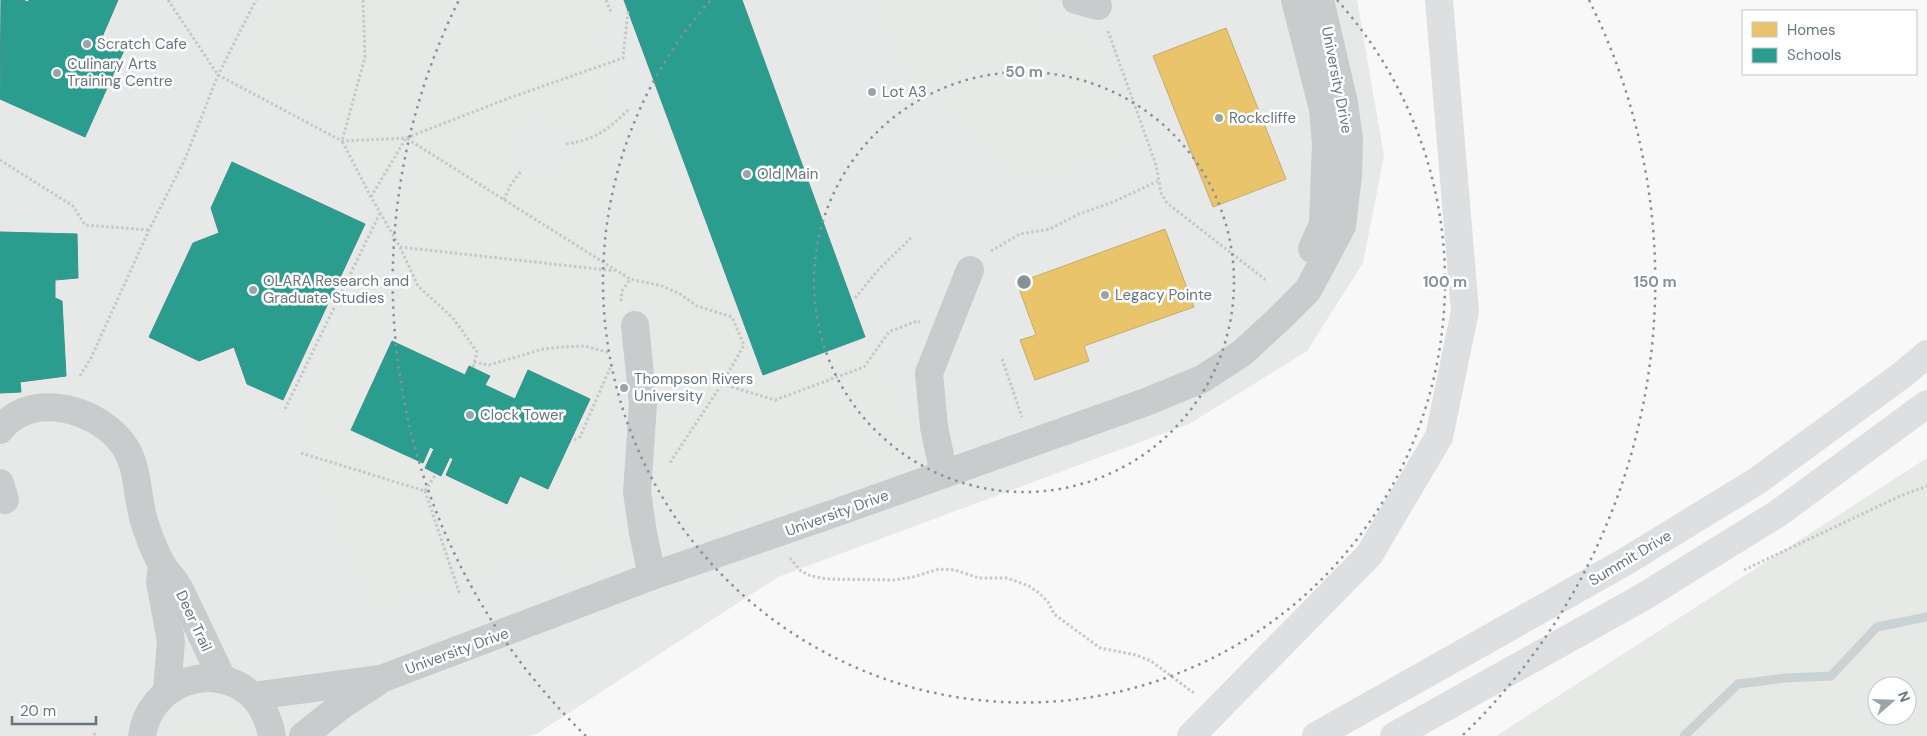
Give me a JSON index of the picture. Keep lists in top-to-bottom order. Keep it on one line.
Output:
{"streets":{"main road":["Summit Drive"],"street":["University Drive","Deer Trail"]},"places":["Scratch Cafe","Culinary Arts Training Centre","Lot A3","Rockcliffe","Old Main","OLARA Research and Graduate Studies","Legacy Pointe","Thompson Rivers University","Clock Tower"],"legend":["Homes","Schools"],"scale_bar":"20 m","north":"right","rings":["50 m","100 m","150 m"]}
